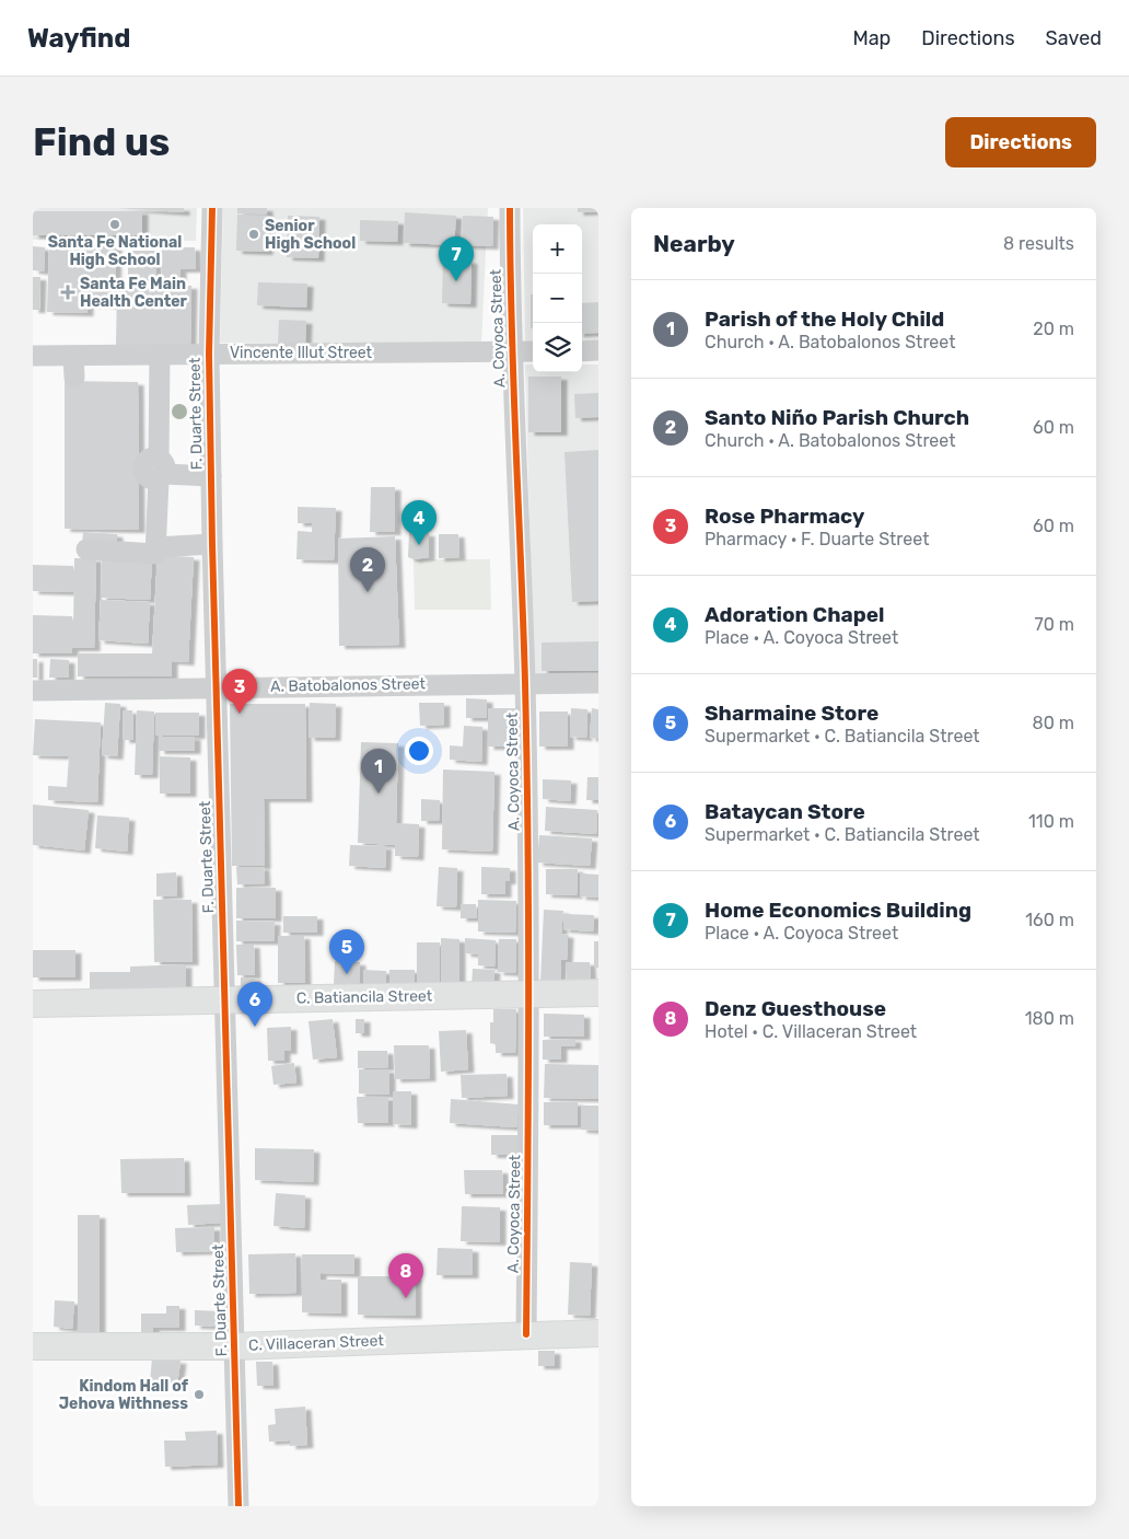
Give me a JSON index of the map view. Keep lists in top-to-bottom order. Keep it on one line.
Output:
{"streets":{"main road":["C. Batiancila Street","C. Villaceran Street"],"street":["A. Coyoca Street","Vincente Illut Street","F. Duarte Street","A. Batobalonos Street"]},"crossings":[["A. Coyoca Street","Vincente Illut Street"],["A. Coyoca Street","A. Batobalonos Street"],["A. Coyoca Street","C. Batiancila Street"],["A. Coyoca Street","C. Villaceran Street"],["Vincente Illut Street","F. Duarte Street"],["F. Duarte Street","A. Batobalonos Street"],["F. Duarte Street","C. Batiancila Street"],["F. Duarte Street","C. Villaceran Street"]],"places":{"other":["Santa Fe National High School","Senior High School","Kindom Hall of Jehova Withness"],"health":["Santa Fe Main Health Center"]},"page":{"header":"Wayfind","nav":["Map","Directions","Saved"],"buttons":"Directions","title":"Find us","heading":["Nearby","8 results"],"map_buttons":["+","−"],"pins":["7","4","2","3","1","5","6","8"],"list":[{"mark":"1","name":"Parish of the Holy Child","note":"Church · A. Batobalonos Street","value":"20 m"},{"mark":"2","name":"Santo Niño Parish Church","note":"Church · A. Batobalonos Street","value":"60 m"},{"mark":"3","name":"Rose Pharmacy","note":"Pharmacy · F. Duarte Street","value":"60 m"},{"mark":"4","name":"Adoration Chapel","note":"Place · A. Coyoca Street","value":"70 m"},{"mark":"5","name":"Sharmaine Store","note":"Supermarket · C. Batiancila Street","value":"80 m"},{"mark":"6","name":"Bataycan Store","note":"Supermarket · C. Batiancila Street","value":"110 m"},{"mark":"7","name":"Home Economics Building","note":"Place · A. Coyoca Street","value":"160 m"},{"mark":"8","name":"Denz Guesthouse","note":"Hotel · C. Villaceran Street","value":"180 m"}]}}
